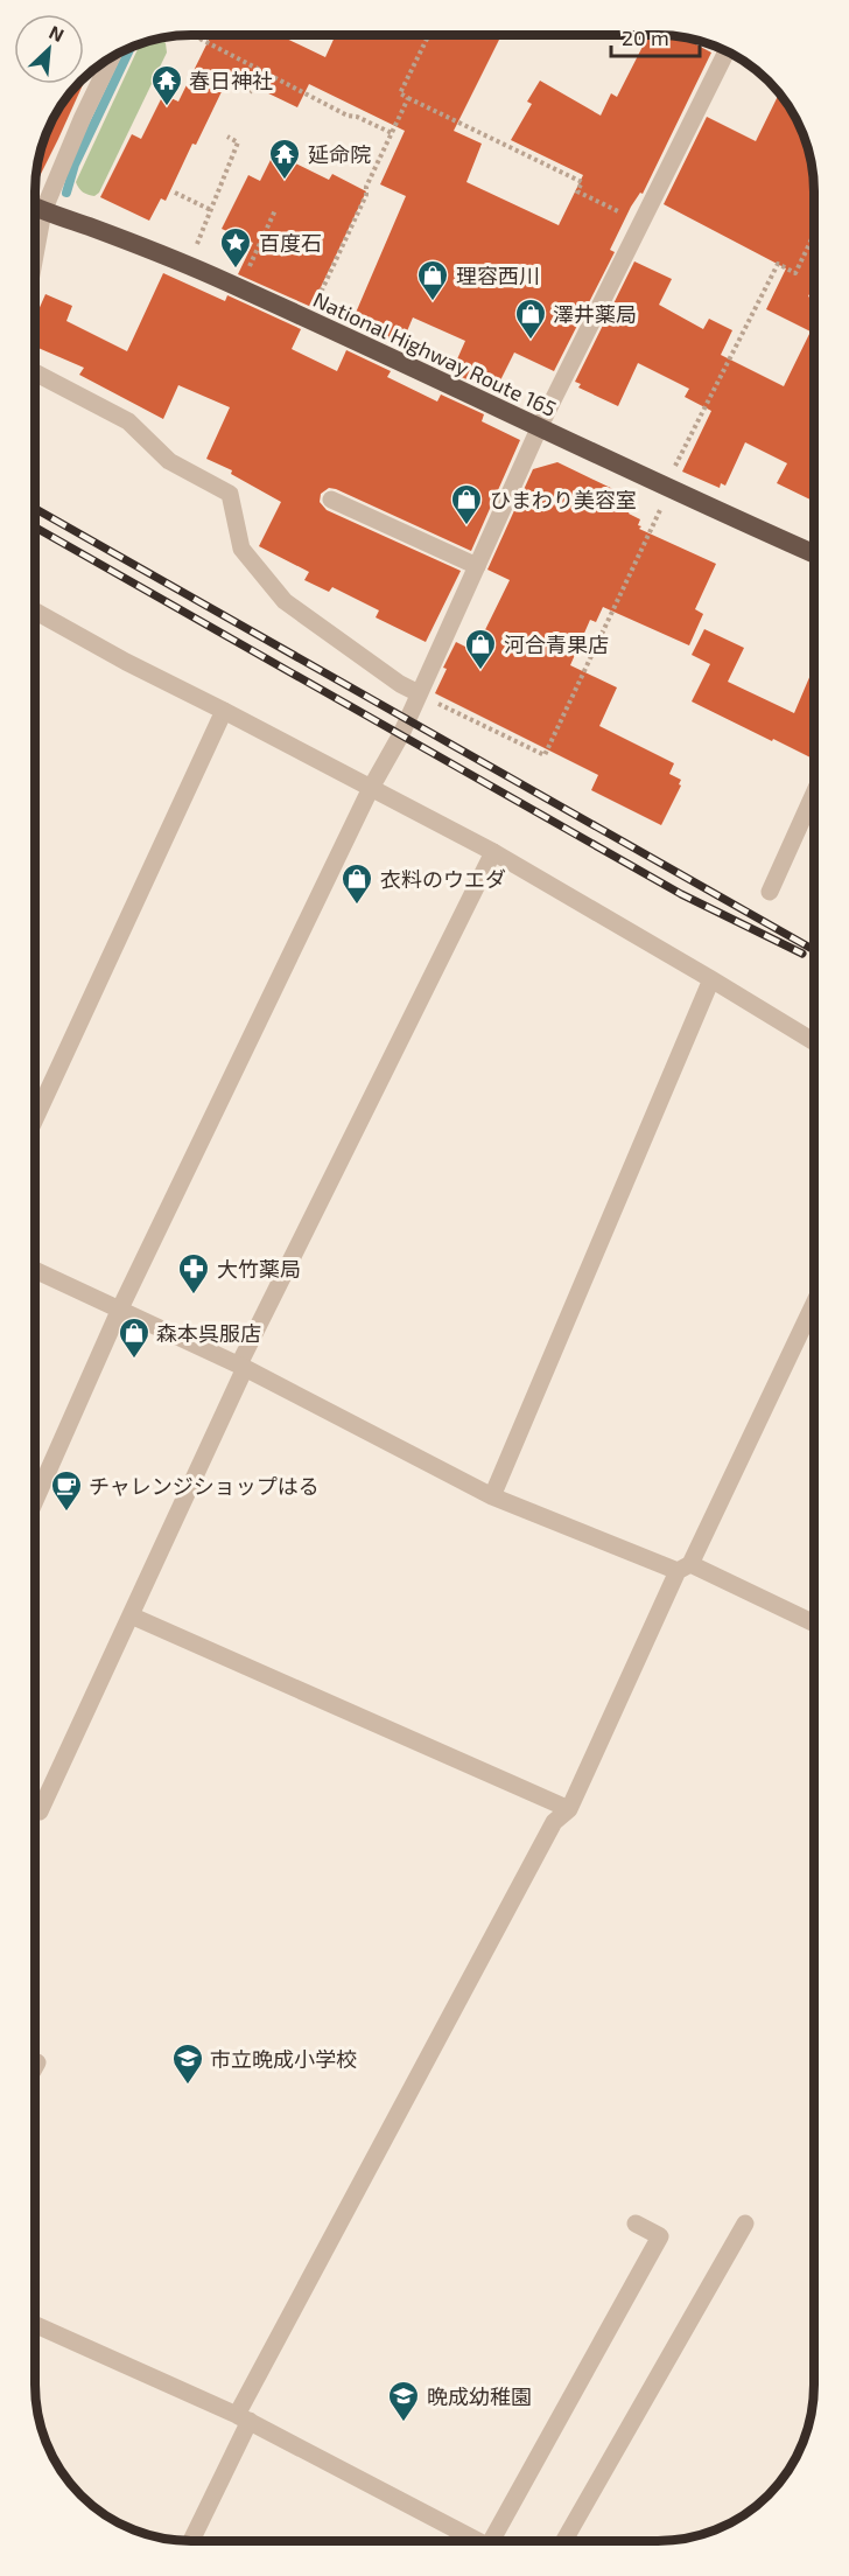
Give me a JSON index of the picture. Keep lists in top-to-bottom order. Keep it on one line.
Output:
{"streets":{"highway":["National Highway Route 165"]},"places":{"temple":["春日神社","延命院"],"place":["百度石"],"shop":["理容西川","澤井薬局","ひまわり美容室","河合青果店","衣料のウエダ","森本呉服店"],"pharmacy":["大竹薬局"],"cafe":["チャレンジショップはる"],"school or university":["市立晩成小学校","晩成幼稚園"]},"scale_bar":"20 m","north":"top right"}
